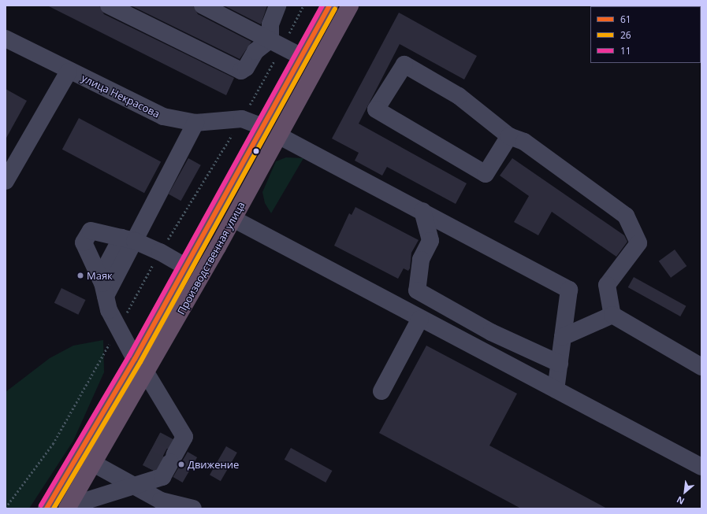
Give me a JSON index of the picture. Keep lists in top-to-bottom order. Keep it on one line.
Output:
{"streets":{"highway":["Производственная улица"],"lane":["улица Некрасова"]},"crossings":[["улица Некрасова","Производственная улица"]],"places":["Маяк","Движение"],"lines":["transit line 61","transit line 11","transit line 26"],"legend":["61","26","11"],"north":"bottom left"}
